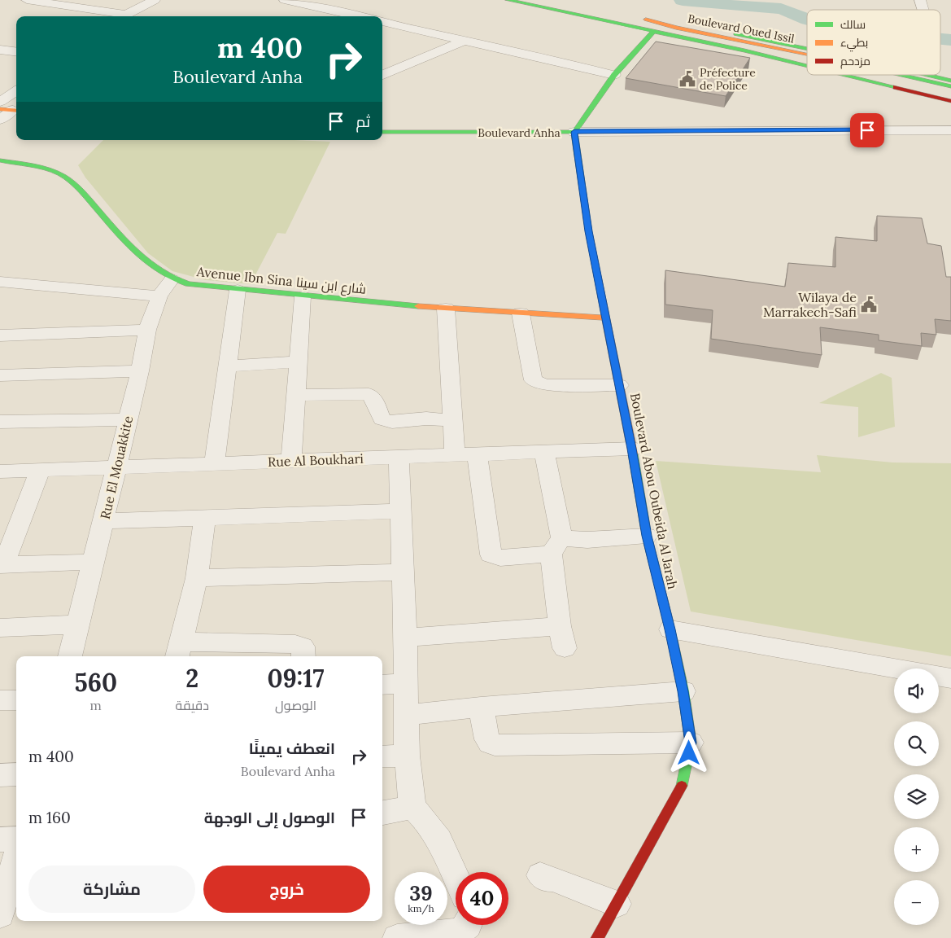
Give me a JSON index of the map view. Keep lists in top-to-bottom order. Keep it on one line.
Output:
{"streets":{"street":["Boulevard Oued Issil","Boulevard Anha","Avenue Ibn Sina شارع ابن سينا","Rue Al Boukhari","Rue El Mouakkite","Boulevard Abou Oubeida Al Jarah"]},"crossings":[["Boulevard Anha","Boulevard Abou Oubeida Al Jarah"],["Avenue Ibn Sina شارع ابن سينا","Rue El Mouakkite"],["Avenue Ibn Sina شارع ابن سينا","Boulevard Abou Oubeida Al Jarah"],["Rue Al Boukhari","Rue El Mouakkite"],["Rue Al Boukhari","Boulevard Abou Oubeida Al Jarah"]],"places":{"public building":["Préfecture de Police","Wilaya de Marrakech-Safi"]},"legend":["سالك","بطيء","مزدحم"],"page":{"turn":["400 m","Boulevard Anha"],"then":"ثم","eta":["09:17","الوصول","2","دقيقة","560","m"],"map_buttons":["+","−"],"list":[{"name":"انعطف يمينًا","note":"Boulevard Anha","value":"400 m"},{"name":"الوصول إلى الوجهة","value":"160 m"}],"buttons":["خروج","مشاركة"],"speed":"39 km/h","limit":"40"}}
